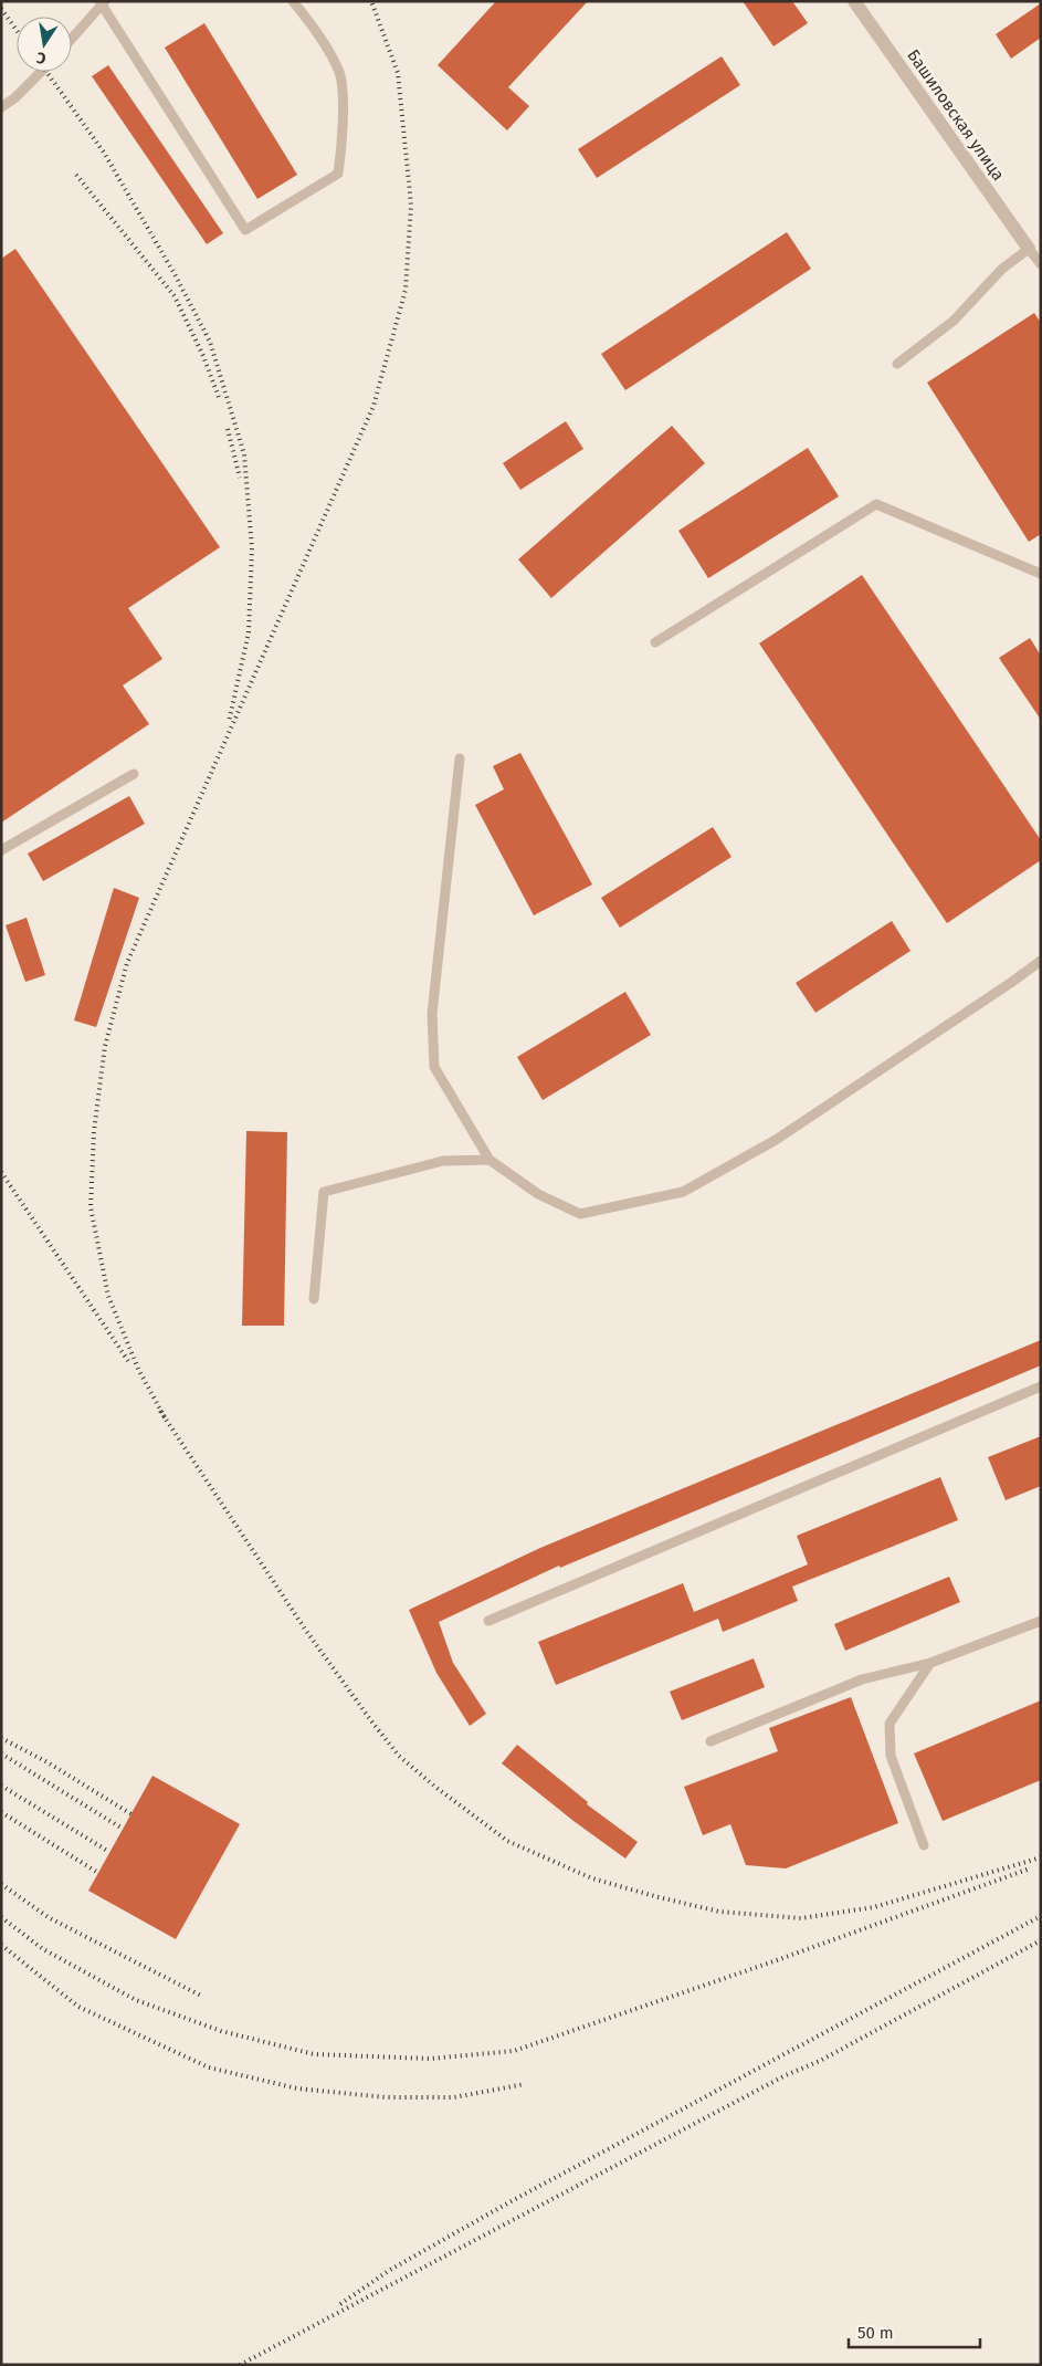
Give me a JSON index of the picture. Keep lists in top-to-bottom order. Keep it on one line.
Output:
{"streets":{"street":["Башиловская улица"]},"scale_bar":"50 m","north":"bottom"}
